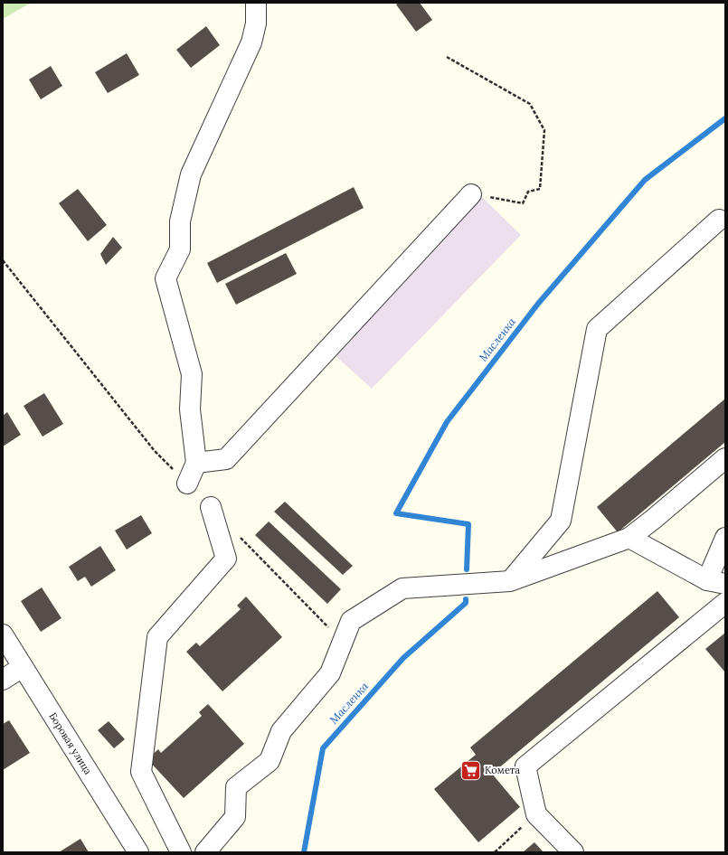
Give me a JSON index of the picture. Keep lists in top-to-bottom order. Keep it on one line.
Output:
{"streets":{"street":["Боровая улица"]},"water":["Масленка"],"places":{"supermarket":["Комета"]}}
